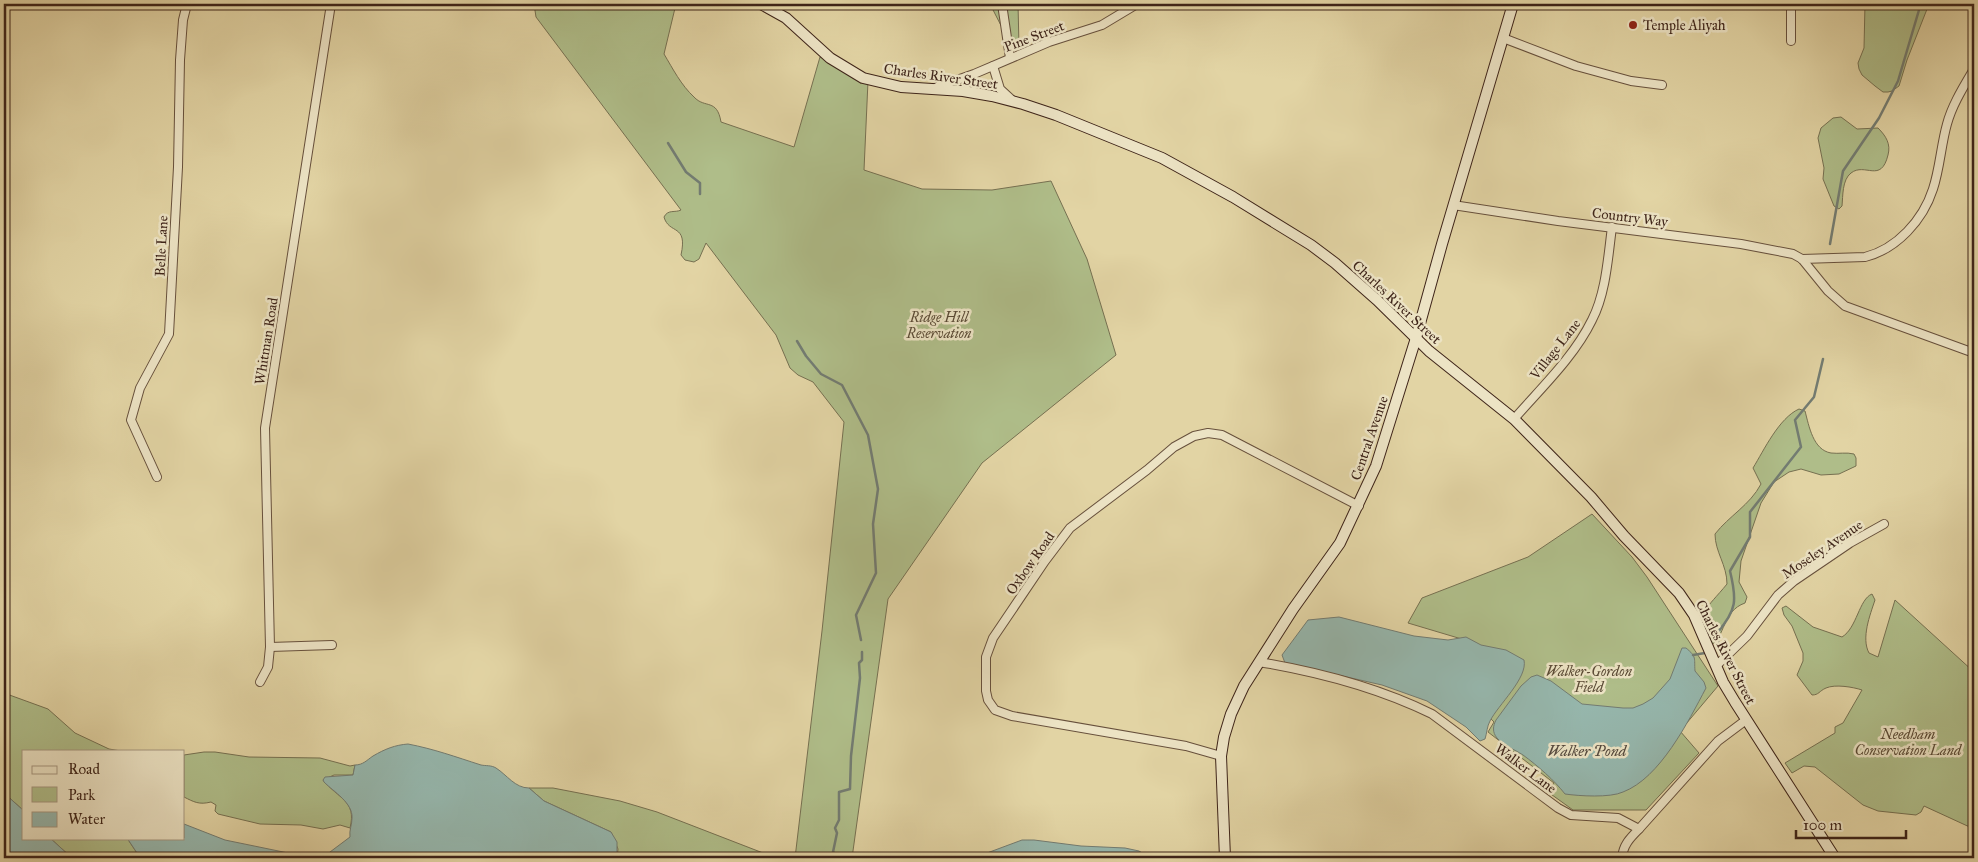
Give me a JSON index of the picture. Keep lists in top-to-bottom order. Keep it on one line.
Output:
{"streets":{"street":["Pine Street","Charles River Street","Country Way","Belle Lane","Whitman Road","Village Lane","Central Avenue","Moseley Avenue","Oxbow Road","Walker Lane"]},"crossings":[["Pine Street","Charles River Street"],["Charles River Street","Village Lane"],["Charles River Street","Central Avenue"],["Charles River Street","Moseley Avenue"],["Country Way","Village Lane"],["Country Way","Central Avenue"],["Central Avenue","Oxbow Road"],["Central Avenue","Walker Lane"]],"water":["Walker Pond"],"parks":["Ridge Hill Reservation","Walker-Gordon Field","Needham Conservation Land"],"places":["Temple Aliyah"],"legend":["Road","Park","Water"],"scale_bar":"100 m"}
